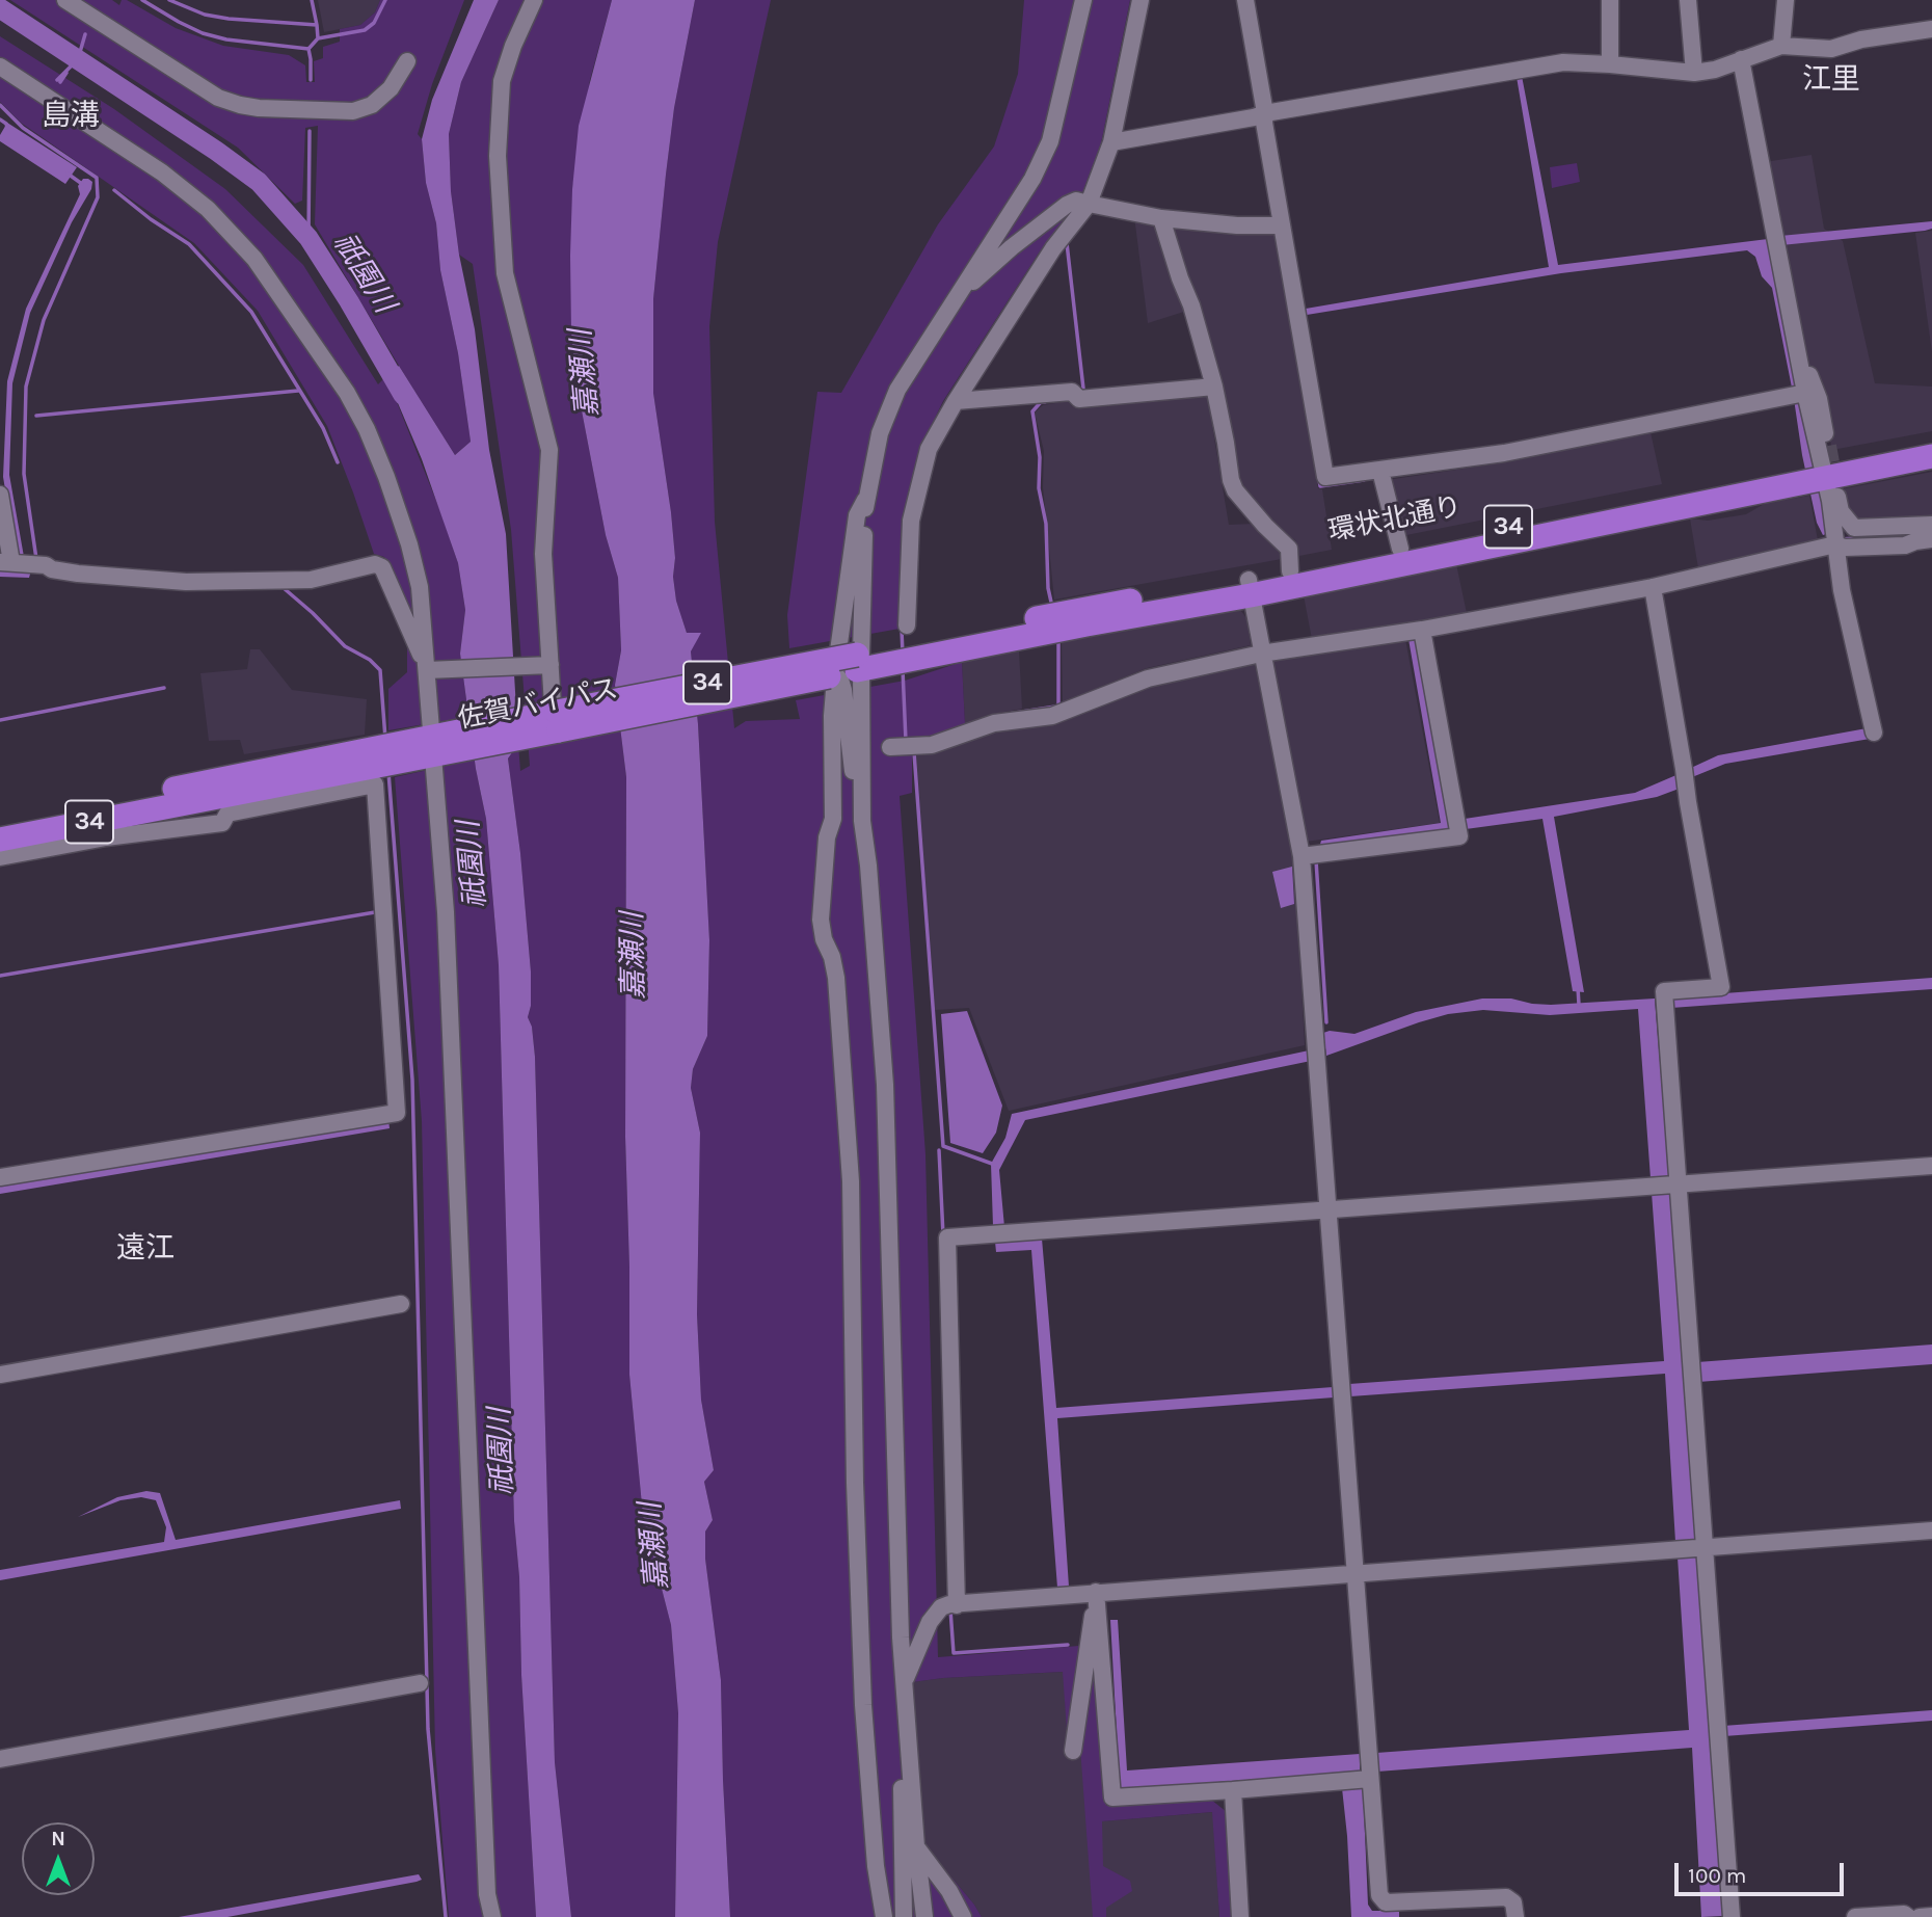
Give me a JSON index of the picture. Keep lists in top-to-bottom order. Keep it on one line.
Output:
{"streets":{"highway":["環状北通り","34","佐賀バイパス"]},"crossings":[["環状北通り","佐賀バイパス"]],"districts":["江里","島溝","遠江"],"water":["祇園川","嘉瀬川"],"scale_bar":"100 m","north":"top"}
